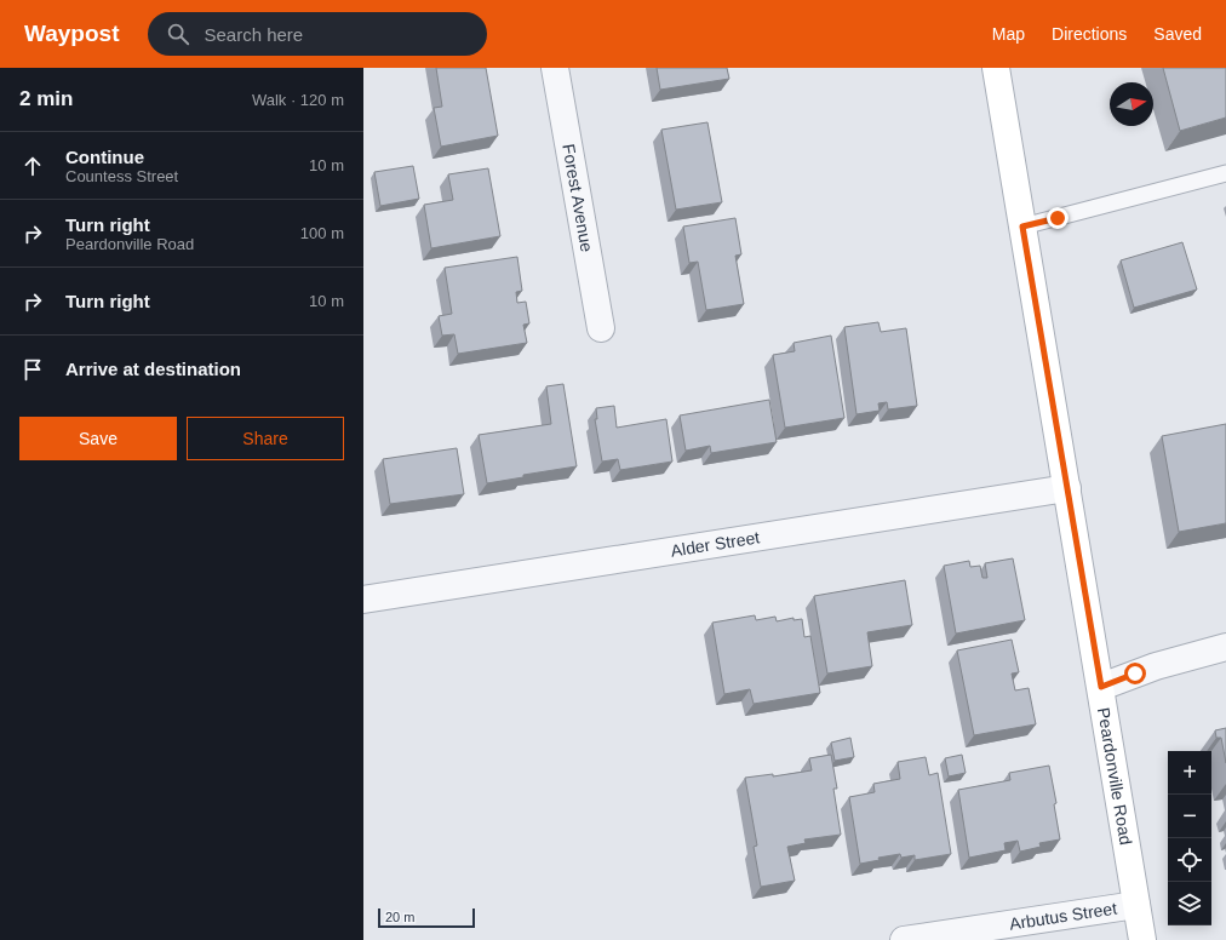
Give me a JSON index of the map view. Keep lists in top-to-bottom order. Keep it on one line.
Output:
{"streets":{"main road":["Peardonville Road"],"street":["Forest Avenue","Alder Street","Arbutus Street"]},"crossings":[["Alder Street","Peardonville Road"],["Peardonville Road","Arbutus Street"]],"scale_bar":"20 m","north":"right","page":{"header":"Waypost","search":"Search here","nav":["Map","Directions","Saved"],"heading":["2 min","Walk · 120 m"],"list":[["Continue","Countess Street","10 m"],["Turn right","Peardonville Road","100 m"],["Turn right","10 m"],"Arrive at destination"],"buttons":["Save","Share"],"map_buttons":["+","−"],"scale":"20 m"}}
